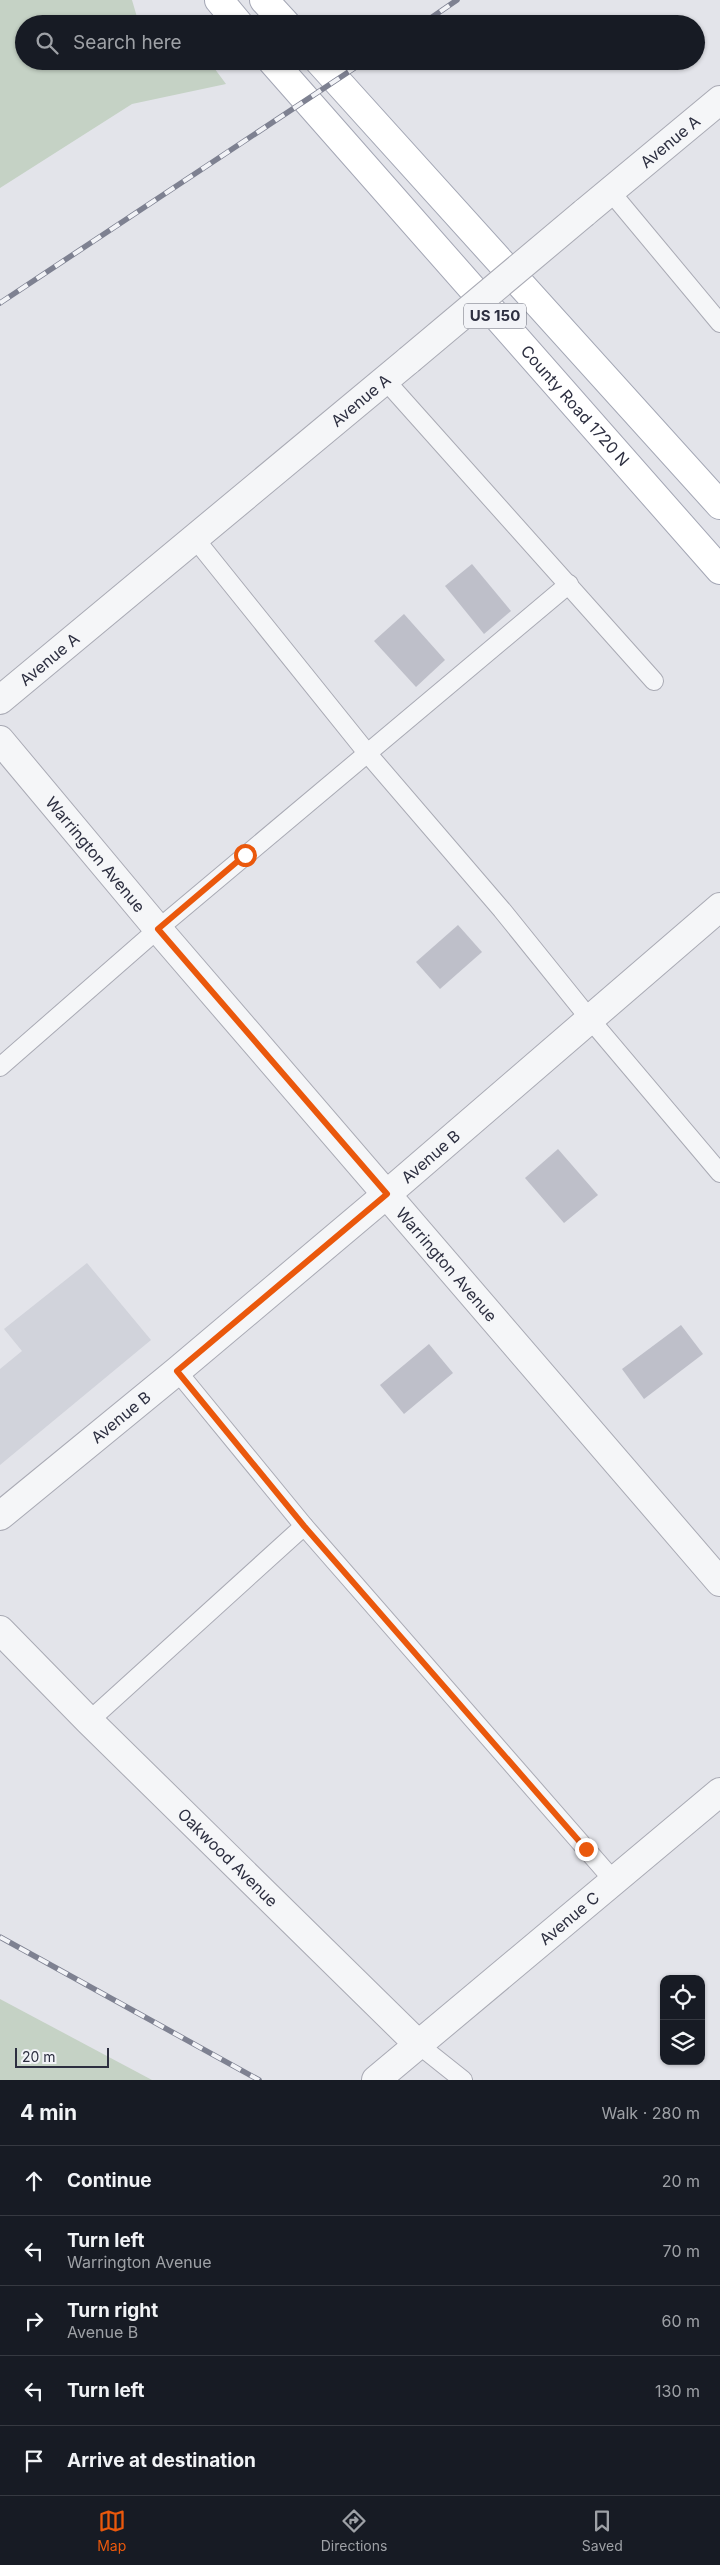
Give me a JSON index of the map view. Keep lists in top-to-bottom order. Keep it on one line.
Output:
{"streets":{"main road":["US 150","County Road 1720 N"],"street":["Avenue A","Warrington Avenue","Avenue B","Oakwood Avenue","Avenue C"]},"crossings":[["Warrington Avenue","Avenue B"],["Oakwood Avenue","Avenue C"]],"scale_bar":"20 m","page":{"search":"Search here","scale":"20 m","heading":["4 min","Walk · 280 m"],"list":[["Continue","20 m"],["Turn left","Warrington Avenue","70 m"],["Turn right","Avenue B","60 m"],["Turn left","130 m"],"Arrive at destination"],"nav":["Map","Directions","Saved"]}}
